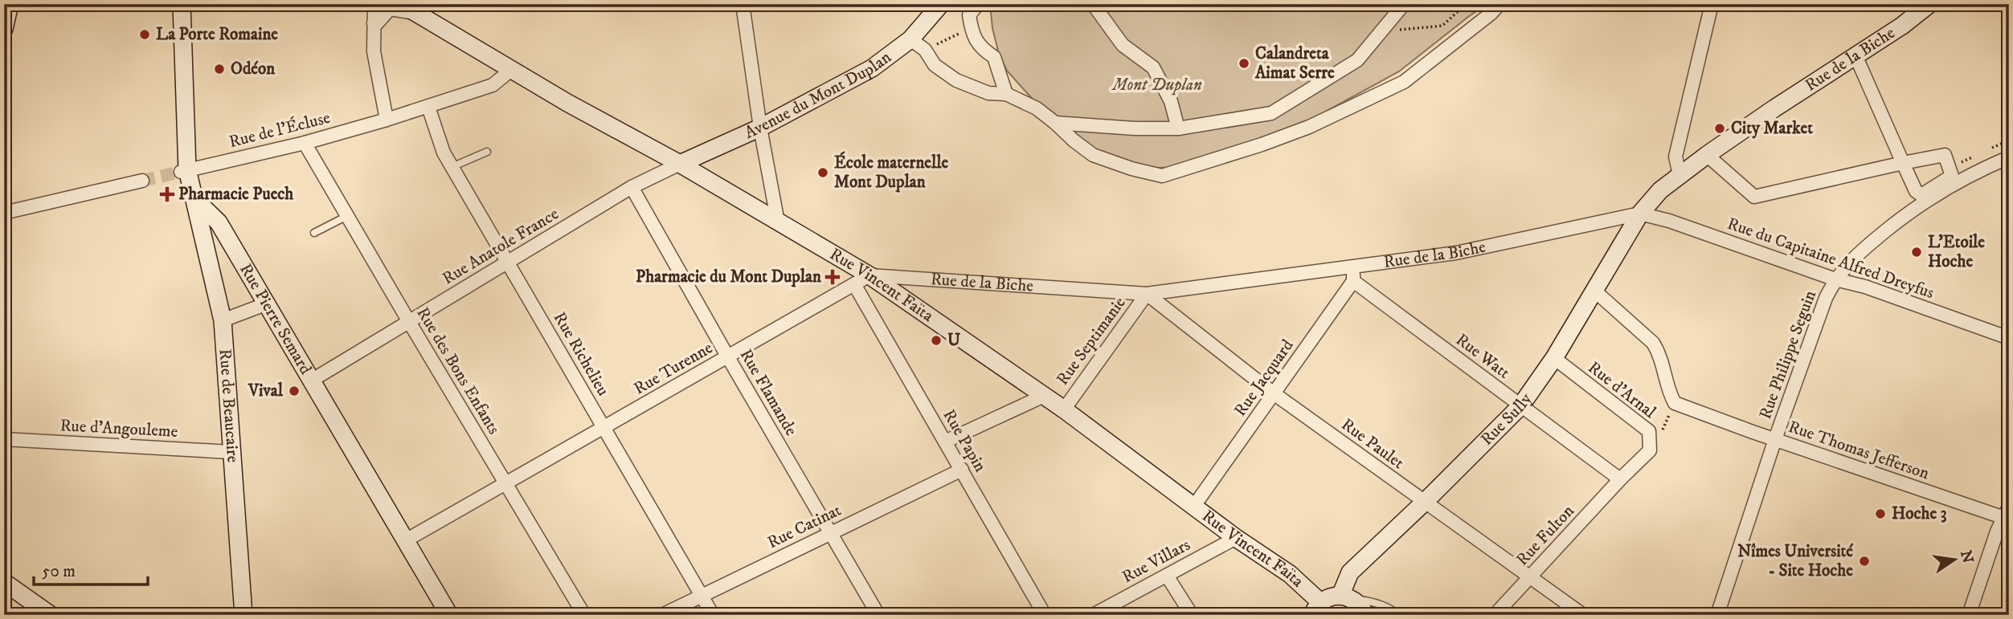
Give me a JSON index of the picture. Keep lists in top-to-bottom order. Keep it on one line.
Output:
{"streets":{"street":["Rue de la Biche","Avenue du Mont Duplan","Rue de l'Écluse","Rue Anatole France","Rue du Capitaine Alfred Dreyfus","Rue Vincent Faïta","Rue Pierre Semard","Rue Septimanie","Rue Richelieu","Rue Philippe Seguin","Rue Watt","Rue Turenne","Rue des Bons Enfants","Rue Jacquard","Rue d'Arnal","Rue Flamande","Rue de Beaucaire","Rue Sully","Rue d'Angouleme","Rue Papin","Rue Paulet","Rue Thomas Jefferson","Rue Catinat","Rue Fulton","Rue Villars"]},"crossings":[["Rue de la Biche","Rue du Capitaine Alfred Dreyfus"],["Rue de la Biche","Rue Vincent Faïta"],["Rue de la Biche","Rue Septimanie"],["Rue de la Biche","Rue Turenne"],["Rue de la Biche","Rue Sully"],["Rue de la Biche","Rue Papin"],["Rue de la Biche","Rue Paulet"],["Avenue du Mont Duplan","Rue Anatole France"],["Avenue du Mont Duplan","Rue Vincent Faïta"],["Rue de l'Écluse","Rue Vincent Faïta"],["Rue de l'Écluse","Rue Richelieu"],["Rue de l'Écluse","Rue des Bons Enfants"],["Rue Anatole France","Rue Vincent Faïta"],["Rue Anatole France","Rue Pierre Semard"],["Rue Anatole France","Rue Richelieu"],["Rue Anatole France","Rue des Bons Enfants"],["Rue Anatole France","Rue Flamande"],["Rue du Capitaine Alfred Dreyfus","Rue Philippe Seguin"],["Rue du Capitaine Alfred Dreyfus","Rue Sully"],["Rue Vincent Faïta","Rue Septimanie"],["Rue Vincent Faïta","Rue Turenne"],["Rue Vincent Faïta","Rue Jacquard"],["Rue Vincent Faïta","Rue Papin"],["Rue Vincent Faïta","Rue Villars"],["Rue Pierre Semard","Rue Turenne"],["Rue Pierre Semard","Rue de Beaucaire"],["Rue Septimanie","Rue Paulet"],["Rue Richelieu","Rue Turenne"],["Rue Richelieu","Rue Catinat"],["Rue Philippe Seguin","Rue Thomas Jefferson"],["Rue Watt","Rue Jacquard"],["Rue Watt","Rue d'Arnal"],["Rue Watt","Rue Sully"],["Rue Watt","Rue Fulton"],["Rue Turenne","Rue des Bons Enfants"],["Rue Turenne","Rue Flamande"],["Rue Turenne","Rue Papin"],["Rue Jacquard","Rue Paulet"],["Rue d'Arnal","Rue Sully"],["Rue d'Arnal","Rue Fulton"],["Rue Flamande","Rue Catinat"],["Rue de Beaucaire","Rue d'Angouleme"],["Rue Sully","Rue Paulet"],["Rue Sully","Rue Thomas Jefferson"],["Rue Papin","Rue Catinat"],["Rue Paulet","Rue Fulton"]],"parks":["Mont Duplan"],"places":{"other":["La Porte Romaine","Calandreta Aimat Serre","Odéon","City Market","École maternelle Mont Duplan","L'Etoile Hoche","U","Vival","Hoche 3","Nîmes Université - Site Hoche"],"health":["Pharmacie Puech","Pharmacie du Mont Duplan"]},"scale_bar":"50 m","north":"right"}
